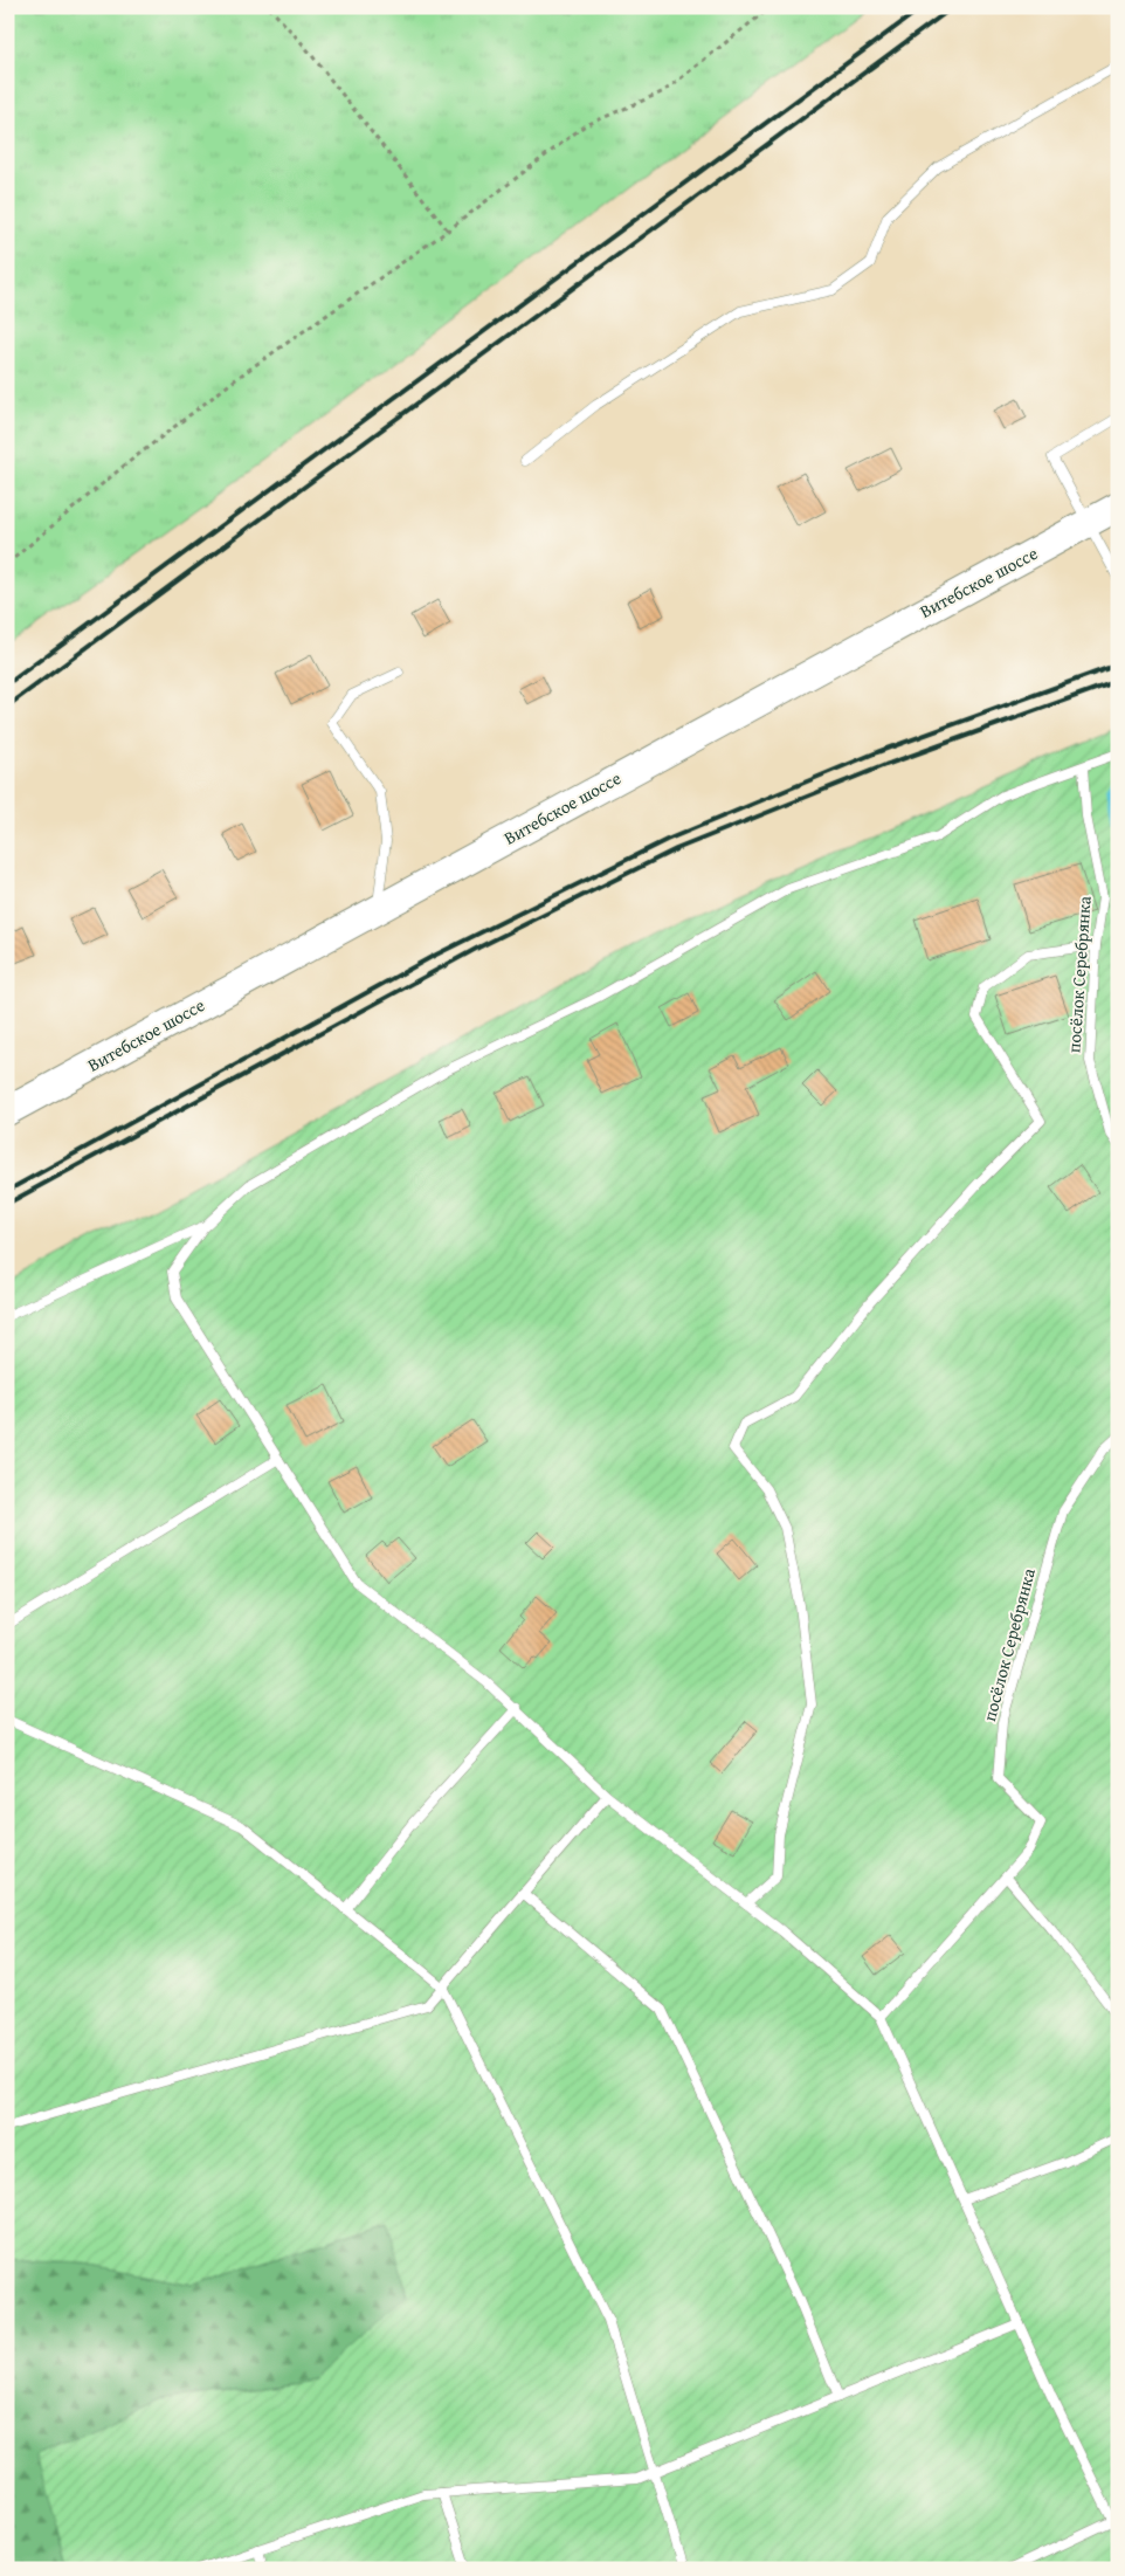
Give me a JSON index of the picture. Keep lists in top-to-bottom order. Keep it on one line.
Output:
{"streets":{"main road":["Витебское шоссе"],"lane":["посёлок Серебрянка"]}}
